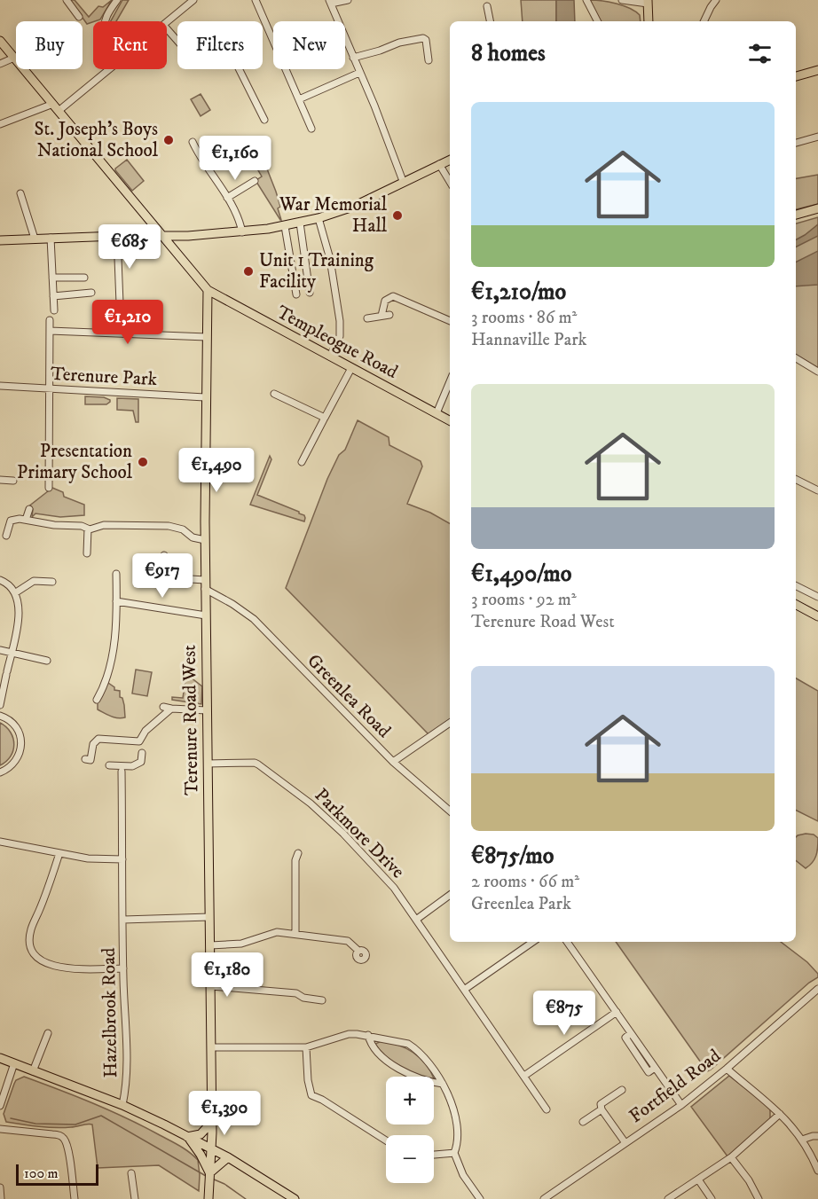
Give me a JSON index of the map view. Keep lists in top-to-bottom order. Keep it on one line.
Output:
{"streets":{"main road":["Templeogue Road","Terenure Road West"],"street":["Terenure Park","Greenlea Road","Parkmore Drive","Hazelbrook Road","Fortfield Road"]},"crossings":[["Templeogue Road","Terenure Road West"],["Terenure Park","Terenure Road West"],["Greenlea Road","Terenure Road West"],["Terenure Road West","Parkmore Drive"]],"places":["St. Joseph's Boys National School","War Memorial Hall","Unit 1 Training Facility","Presentation Primary School"],"scale_bar":"100 m","page":{"chip":["Buy","Rent","Filters","New"],"heading":"8 homes","list":[{"name":"€1,210/mo","note":"3 rooms · 86 m² · Hannaville Park"},{"name":"€1,490/mo","note":"3 rooms · 92 m² · Terenure Road West"},{"name":"€875/mo","note":"2 rooms · 66 m² · Greenlea Park"}],"price":["€1,160","€685","€1,210","€1,490","€917","€1,180","€875","€1,390"],"map_buttons":["+","−"],"scale":"100 m"}}
